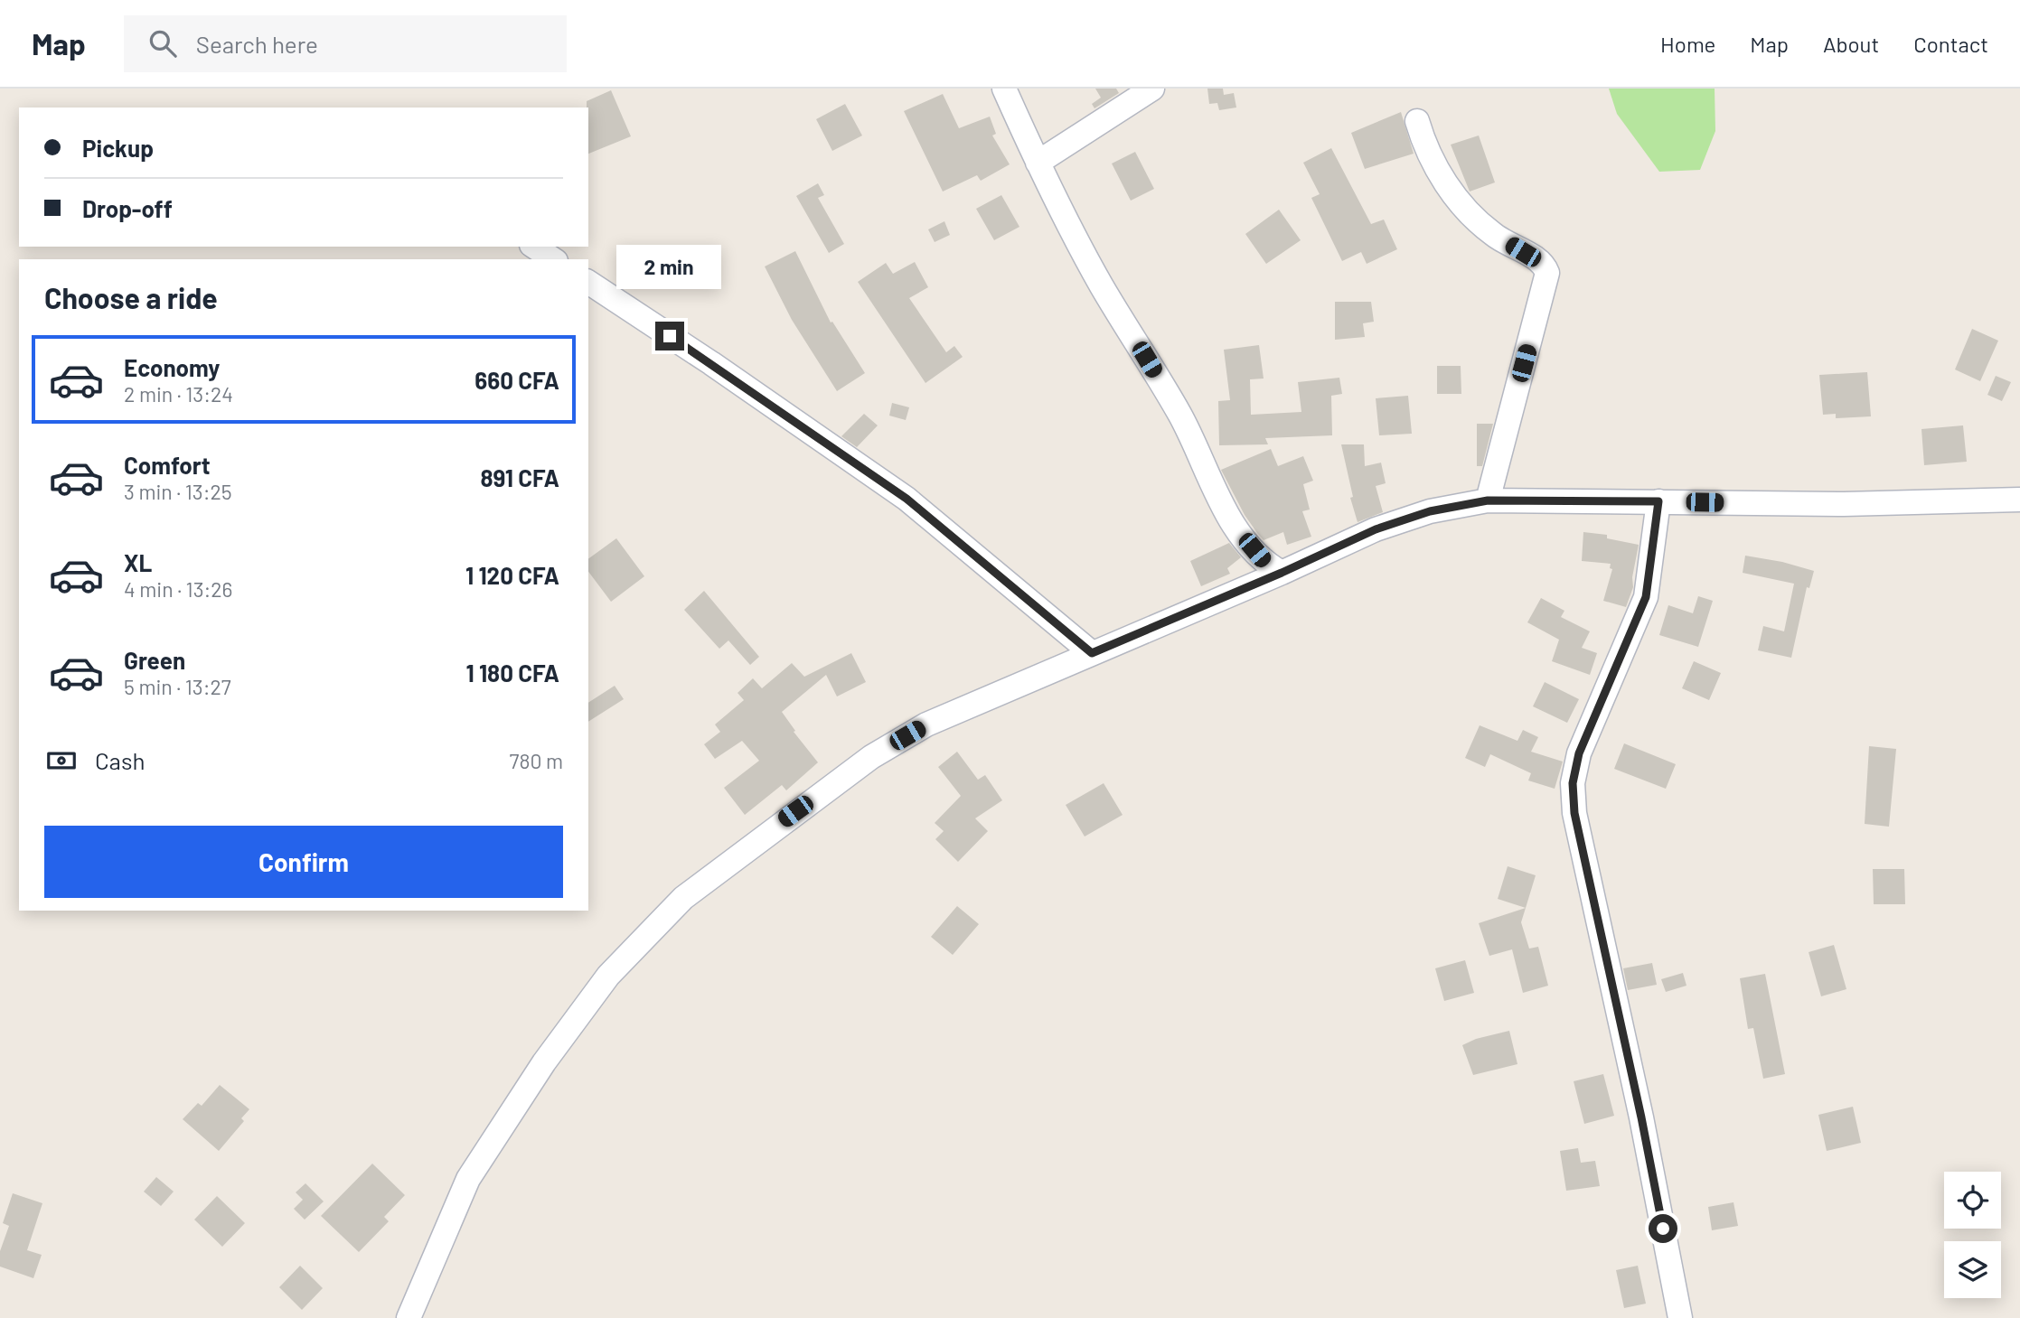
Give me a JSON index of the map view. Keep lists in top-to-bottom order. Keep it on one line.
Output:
{"page":{"header":"Map","search":"Search here","nav":["Home","Map","About","Contact"],"banner":["Pickup","Drop-off"],"bubble":"2 min","heading":"Choose a ride","list":[{"name":"Economy","note":"2 min · 13:24","value":"660 CFA"},{"name":"Comfort","note":"3 min · 13:25","value":"891 CFA"},{"name":"XL","note":"4 min · 13:26","value":"1 120 CFA"},{"name":"Green","note":"5 min · 13:27","value":"1 180 CFA"}],"pay":["Cash","780 m"],"buttons":"Confirm"}}
